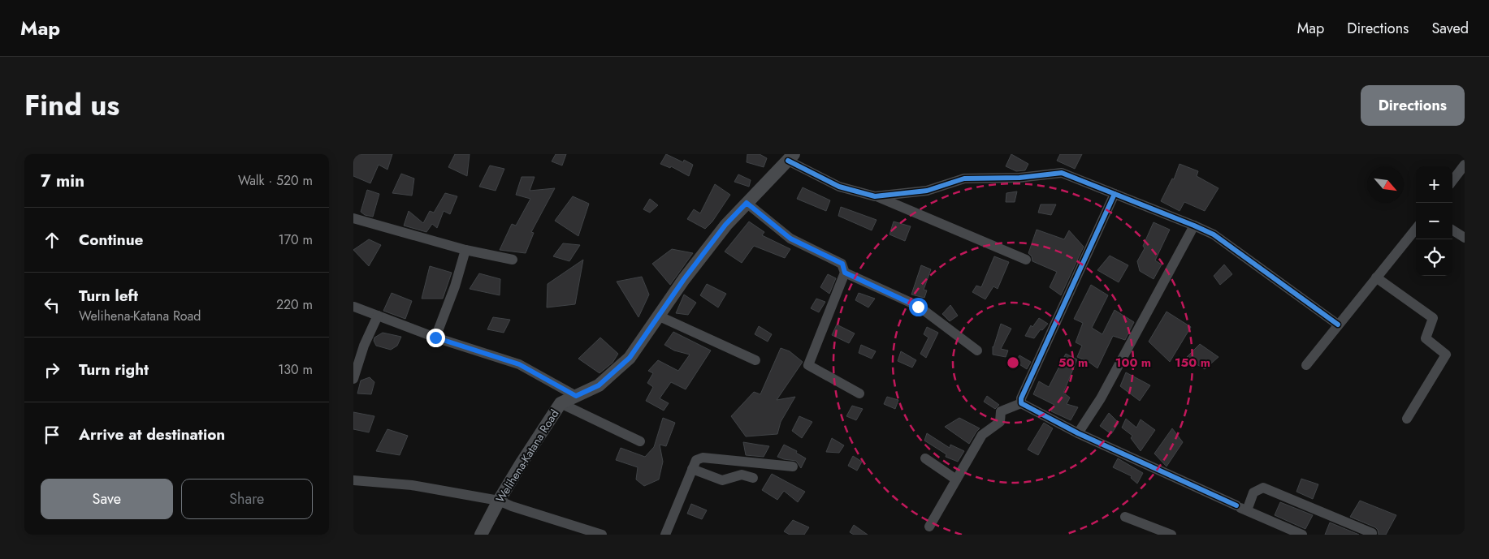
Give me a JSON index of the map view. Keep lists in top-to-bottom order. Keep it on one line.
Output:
{"streets":{"main road":["Welihena-Katana Road"]},"north":"bottom right","page":{"header":"Map","nav":["Map","Directions","Saved"],"title":"Find us","buttons":["Directions",["Save","Share"]],"heading":["7 min","Walk · 520 m"],"map_buttons":["+","−"],"list":[["Continue","170 m"],["Turn left","Welihena-Katana Road","220 m"],["Turn right","130 m"],"Arrive at destination"]},"rings":["50 m","100 m","150 m"]}
